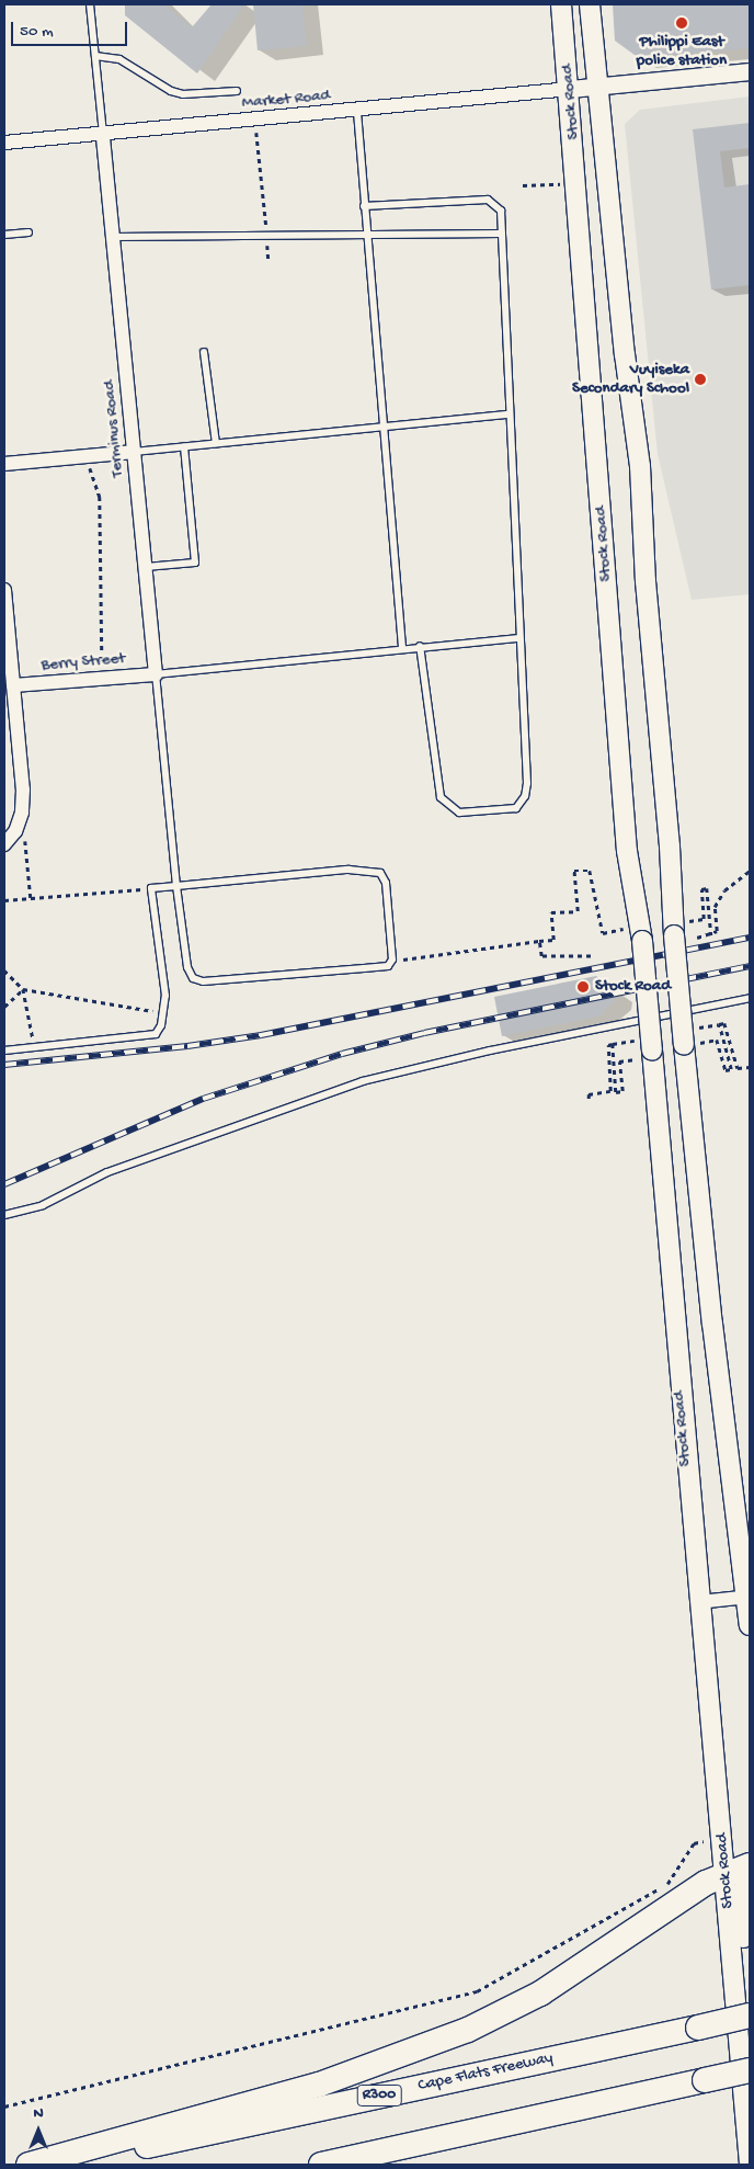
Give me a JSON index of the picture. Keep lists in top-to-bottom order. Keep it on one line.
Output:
{"streets":{"highway":["Cape Flats Freeway","R300"],"main road":["Stock Road"],"street":["Market Road","Terminus Road","Berry Street"]},"crossings":[["Market Road","Stock Road"],["Market Road","Terminus Road"],["Terminus Road","Berry Street"]],"places":["Philippi East police station","Vuyiseka Secondary School","Stock Road"],"scale_bar":"50 m","north":"top"}
